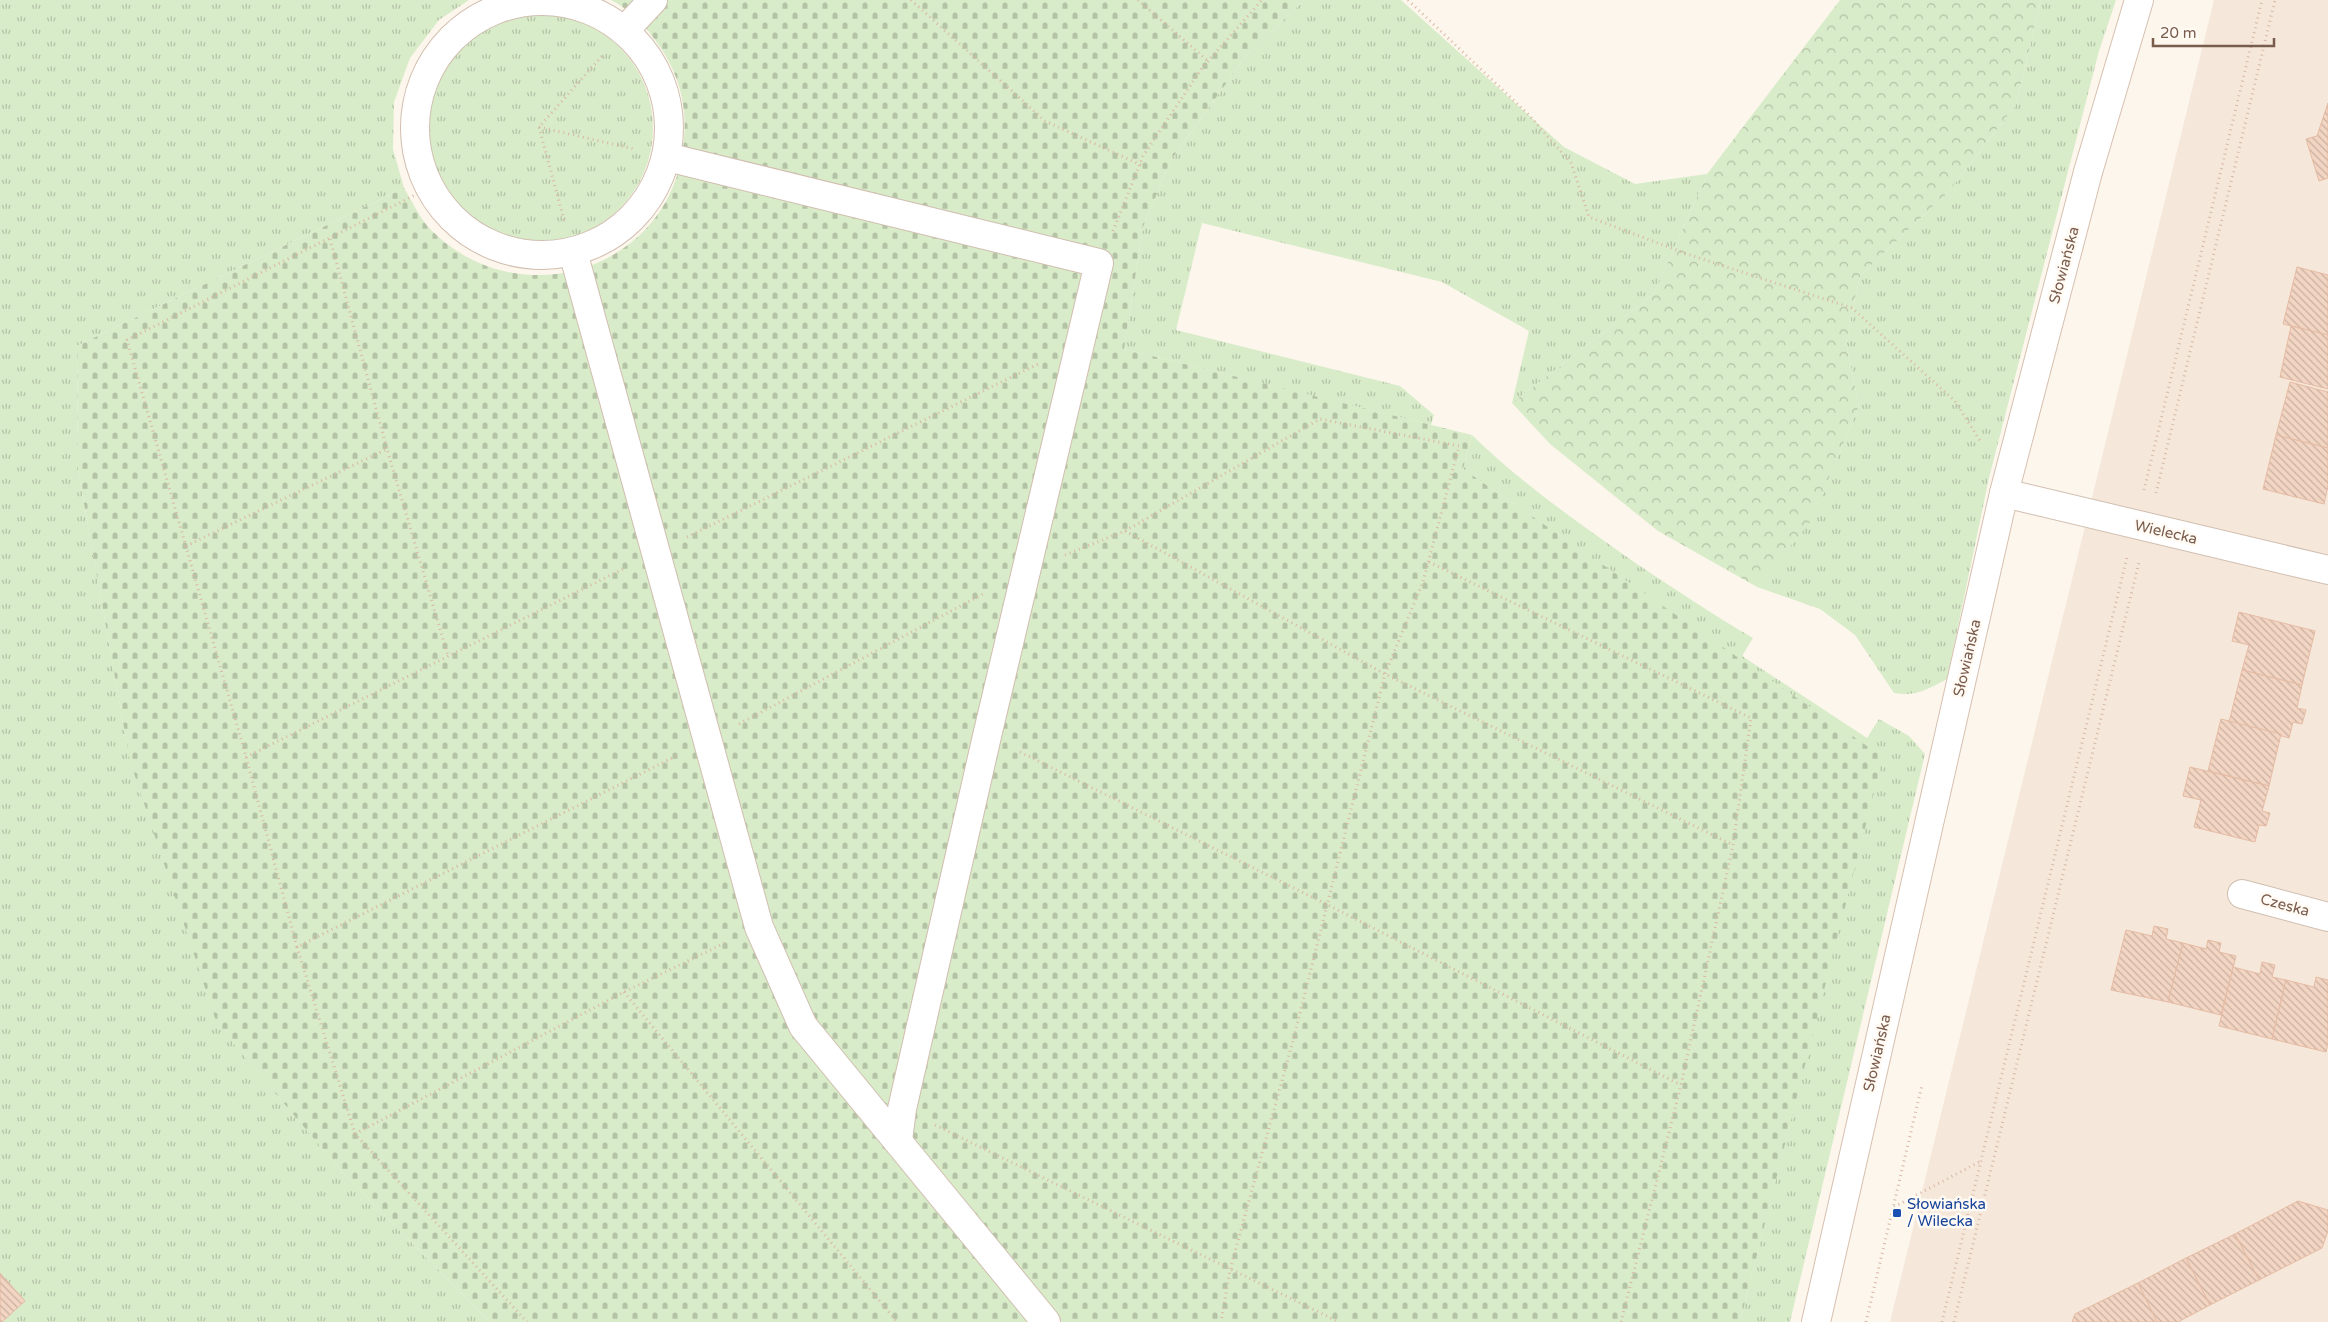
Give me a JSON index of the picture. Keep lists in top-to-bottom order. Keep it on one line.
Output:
{"streets":{"street":["Słowiańska","Wielecka","Czeska"]},"crossings":[["Słowiańska","Wielecka"]],"places":{"transit":["Słowiańska / Wilecka"]},"scale_bar":"20 m"}
